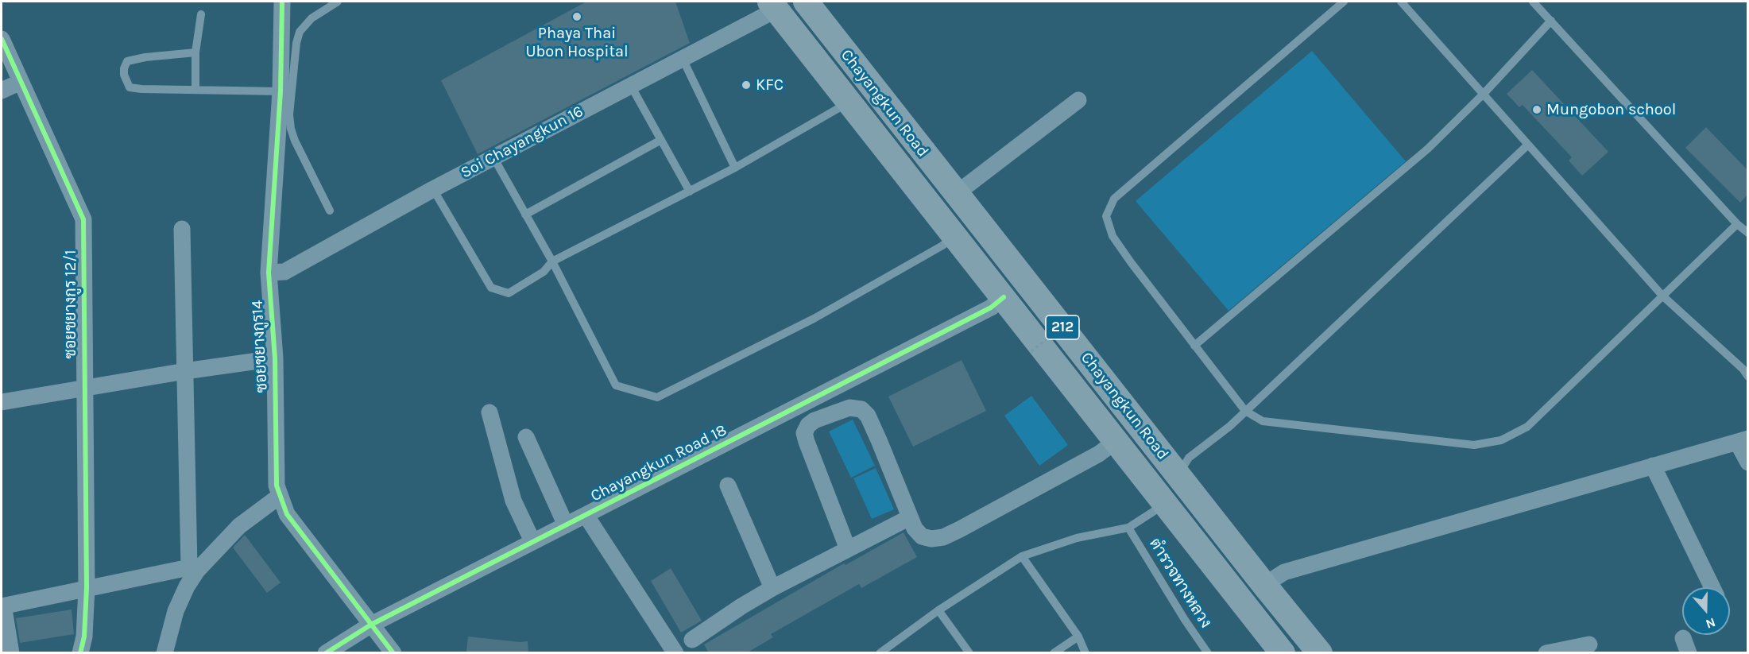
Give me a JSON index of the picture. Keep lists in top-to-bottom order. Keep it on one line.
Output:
{"streets":{"main road":["Chayangkun Road","212"],"street":["Soi Chayangkun 16","ซอยชยางกูร 12/1","ซอยชยางกูร14","Chayangkun Road 18"],"lane":["ตำรวจทางหลวง"]},"crossings":[["Chayangkun Road","Soi Chayangkun 16"],["Chayangkun Road","Chayangkun Road 18"],["Chayangkun Road","ตำรวจทางหลวง"],["Soi Chayangkun 16","ซอยชยางกูร14"],["ซอยชยางกูร14","Chayangkun Road 18"]],"places":["Phaya Thai Ubon Hospital","KFC","Mungobon school"],"north":"bottom"}
